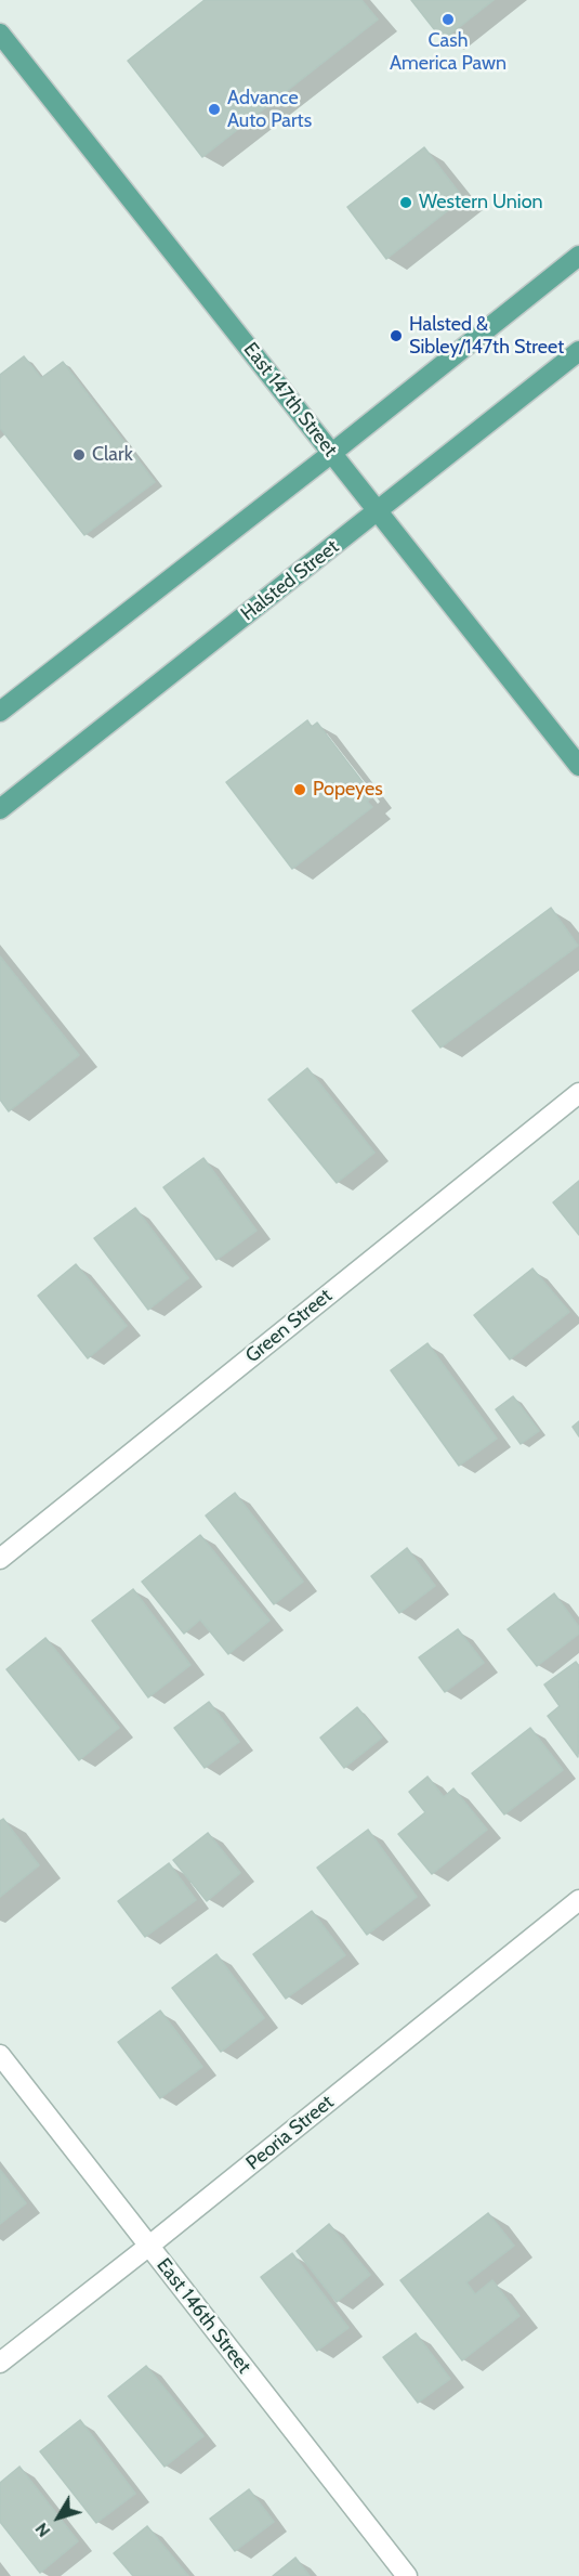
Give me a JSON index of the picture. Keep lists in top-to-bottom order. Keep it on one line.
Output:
{"streets":{"main road":["East 147th Street","Halsted Street"],"street":["Green Street","Peoria Street","East 146th Street"]},"crossings":[["East 147th Street","Halsted Street"],["Peoria Street","East 146th Street"]],"places":["Cash America Pawn","Advance Auto Parts","Western Union","Halsted & Sibley/147th Street","Clark","Popeyes"],"north":"bottom left"}
